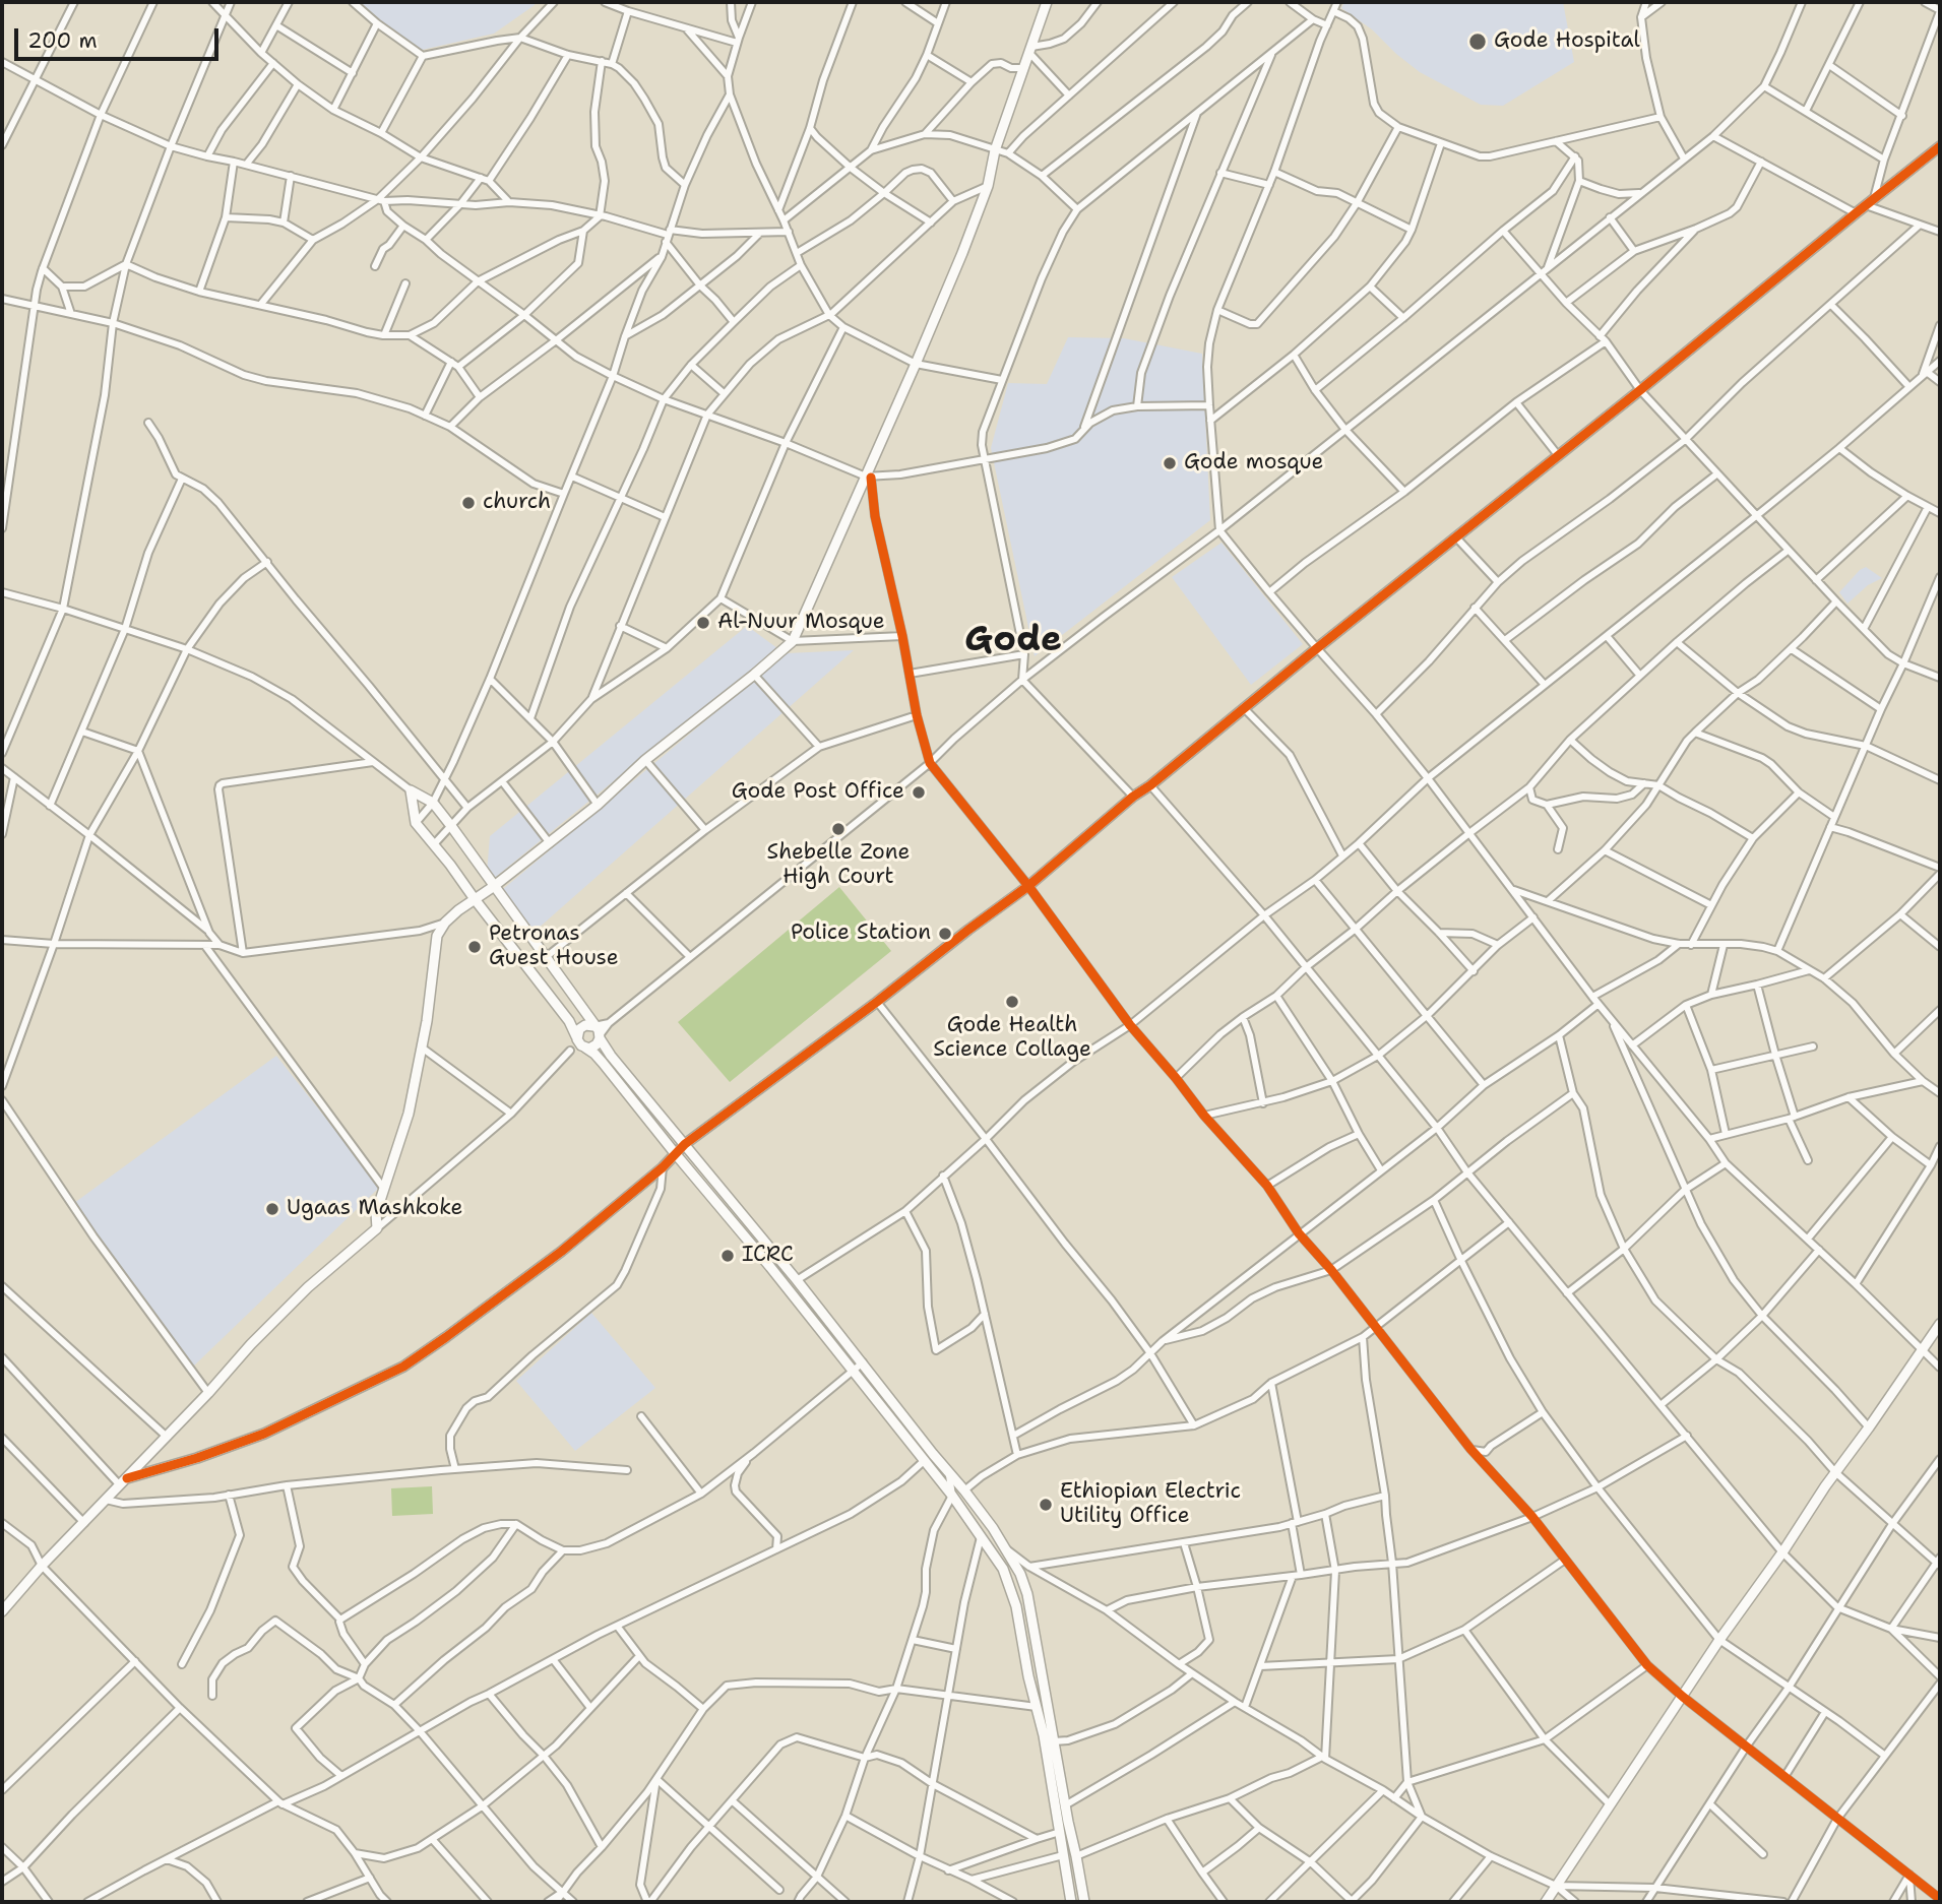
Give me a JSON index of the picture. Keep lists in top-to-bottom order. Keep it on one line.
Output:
{"districts":["Gode"],"places":["Gode Hospital","Gode mosque","church","Al-Nuur Mosque","Gode Post Office","Shebelle Zone High Court","Police Station","Petronas Guest House","Gode Health Science Collage","Ugaas Mashkoke","ICRC","Ethiopian Electric Utility Office"],"scale_bar":"200 m"}
